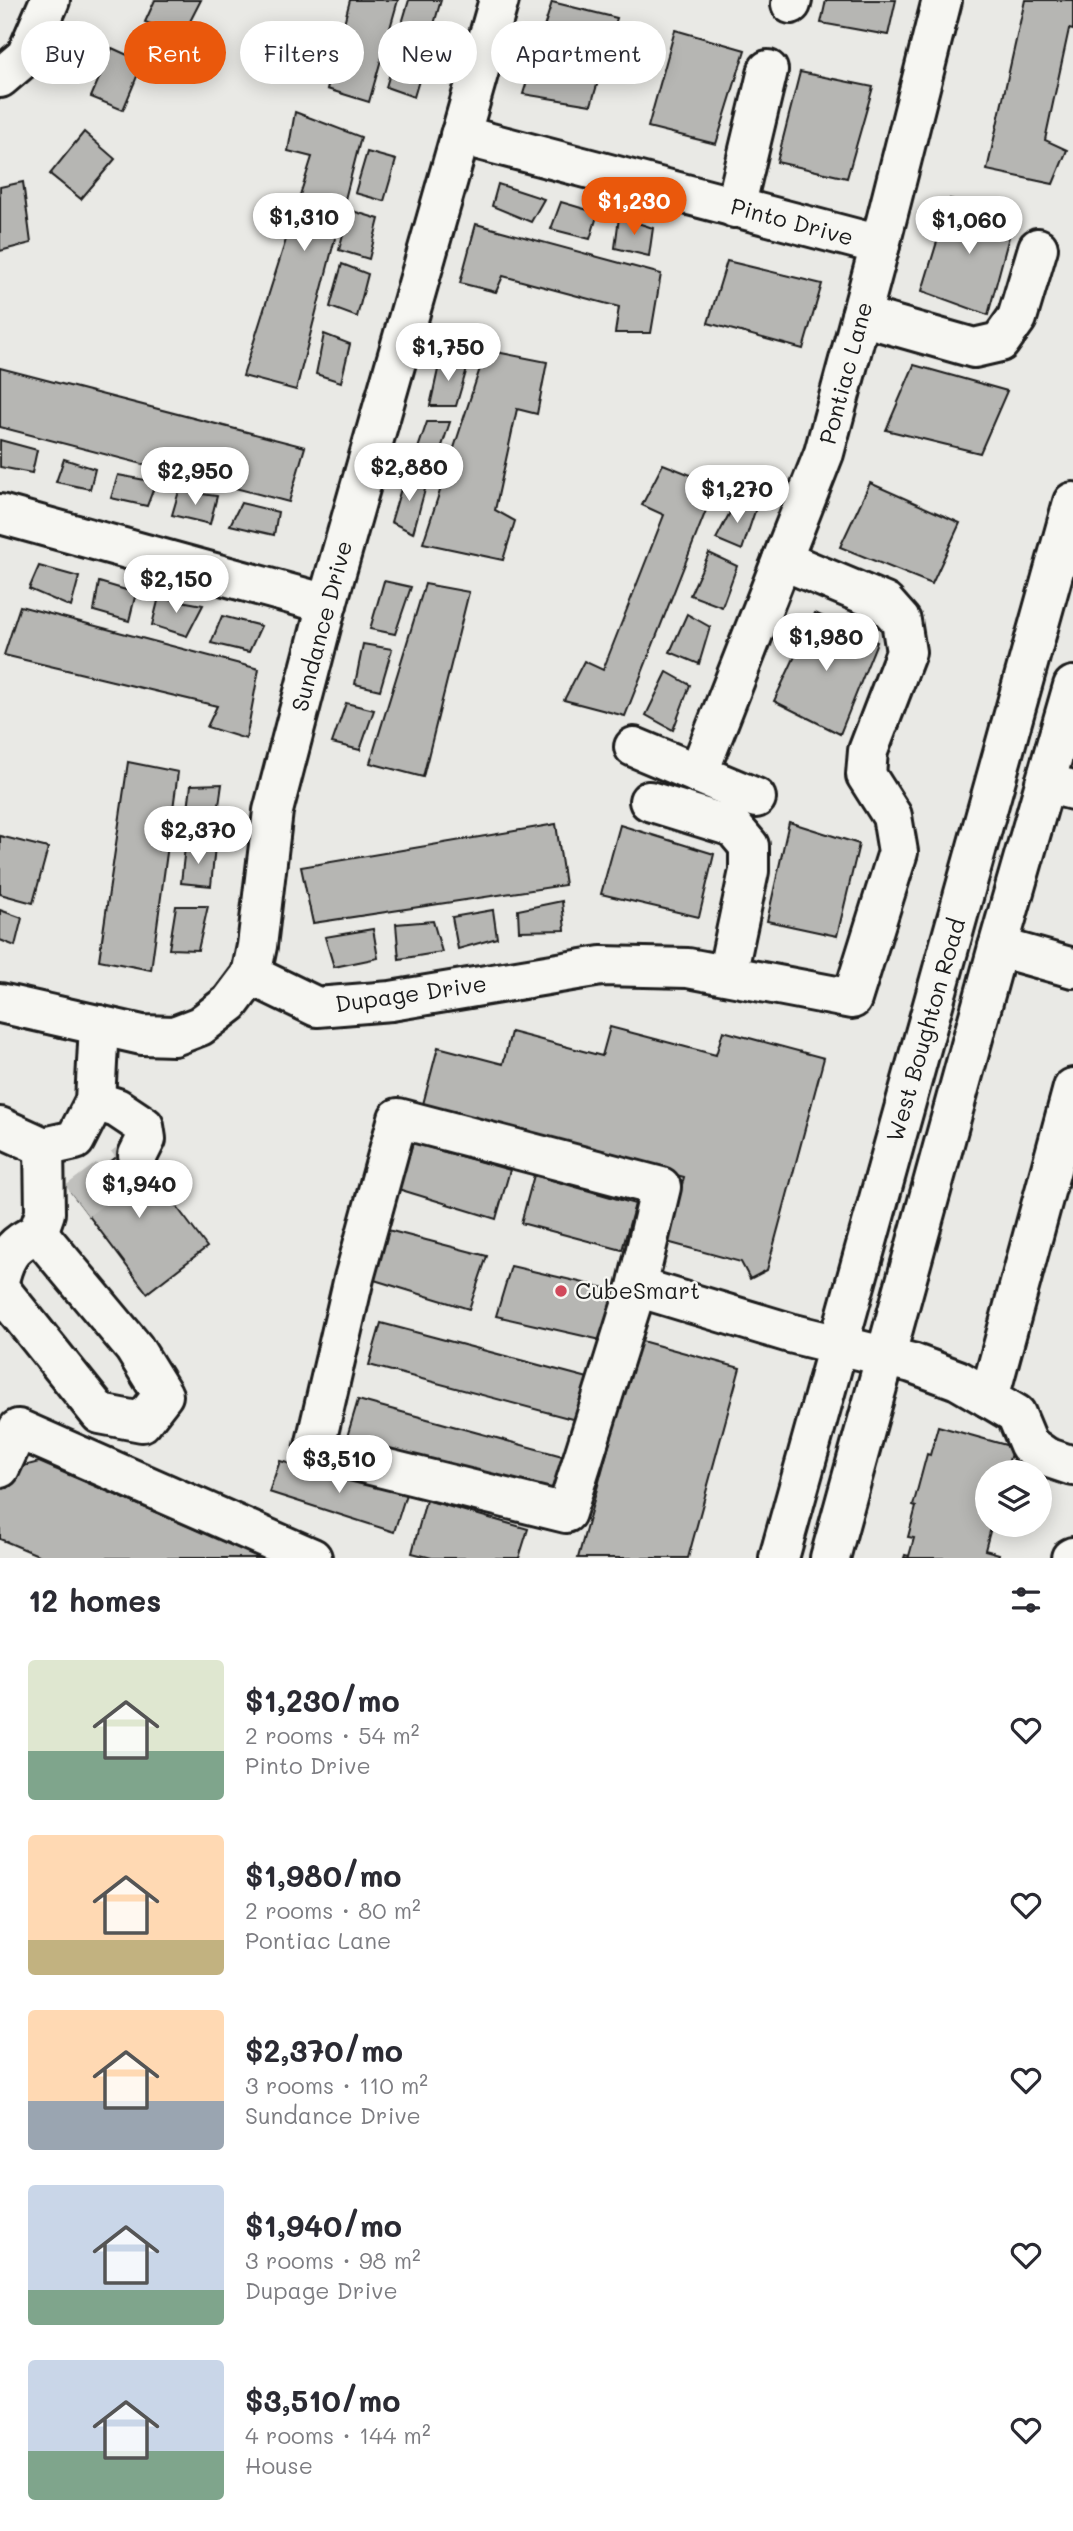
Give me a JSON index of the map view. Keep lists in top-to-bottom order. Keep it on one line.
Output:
{"streets":{"street":["Pinto Drive","Pontiac Lane","Sundance Drive","Dupage Drive","West Boughton Road"]},"crossings":[["Pinto Drive","Pontiac Lane"],["Pinto Drive","Sundance Drive"],["Pontiac Lane","Dupage Drive"],["Sundance Drive","Dupage Drive"]],"places":["CubeSmart"],"page":{"chip":["Buy","Rent","Filters","New","Apartment"],"price":["$1,230","$1,310","$1,060","$1,750","$2,880","$2,950","$1,270","$2,150","$1,980","$2,370","$1,940","$3,510"],"heading":"12 homes","list":[{"name":"$1,230/mo","note":"2 rooms · 54 m² · Pinto Drive"},{"name":"$1,980/mo","note":"2 rooms · 80 m² · Pontiac Lane"},{"name":"$2,370/mo","note":"3 rooms · 110 m² · Sundance Drive"},{"name":"$1,940/mo","note":"3 rooms · 98 m² · Dupage Drive"},{"name":"$3,510/mo","note":"4 rooms · 144 m² · House"}]}}
